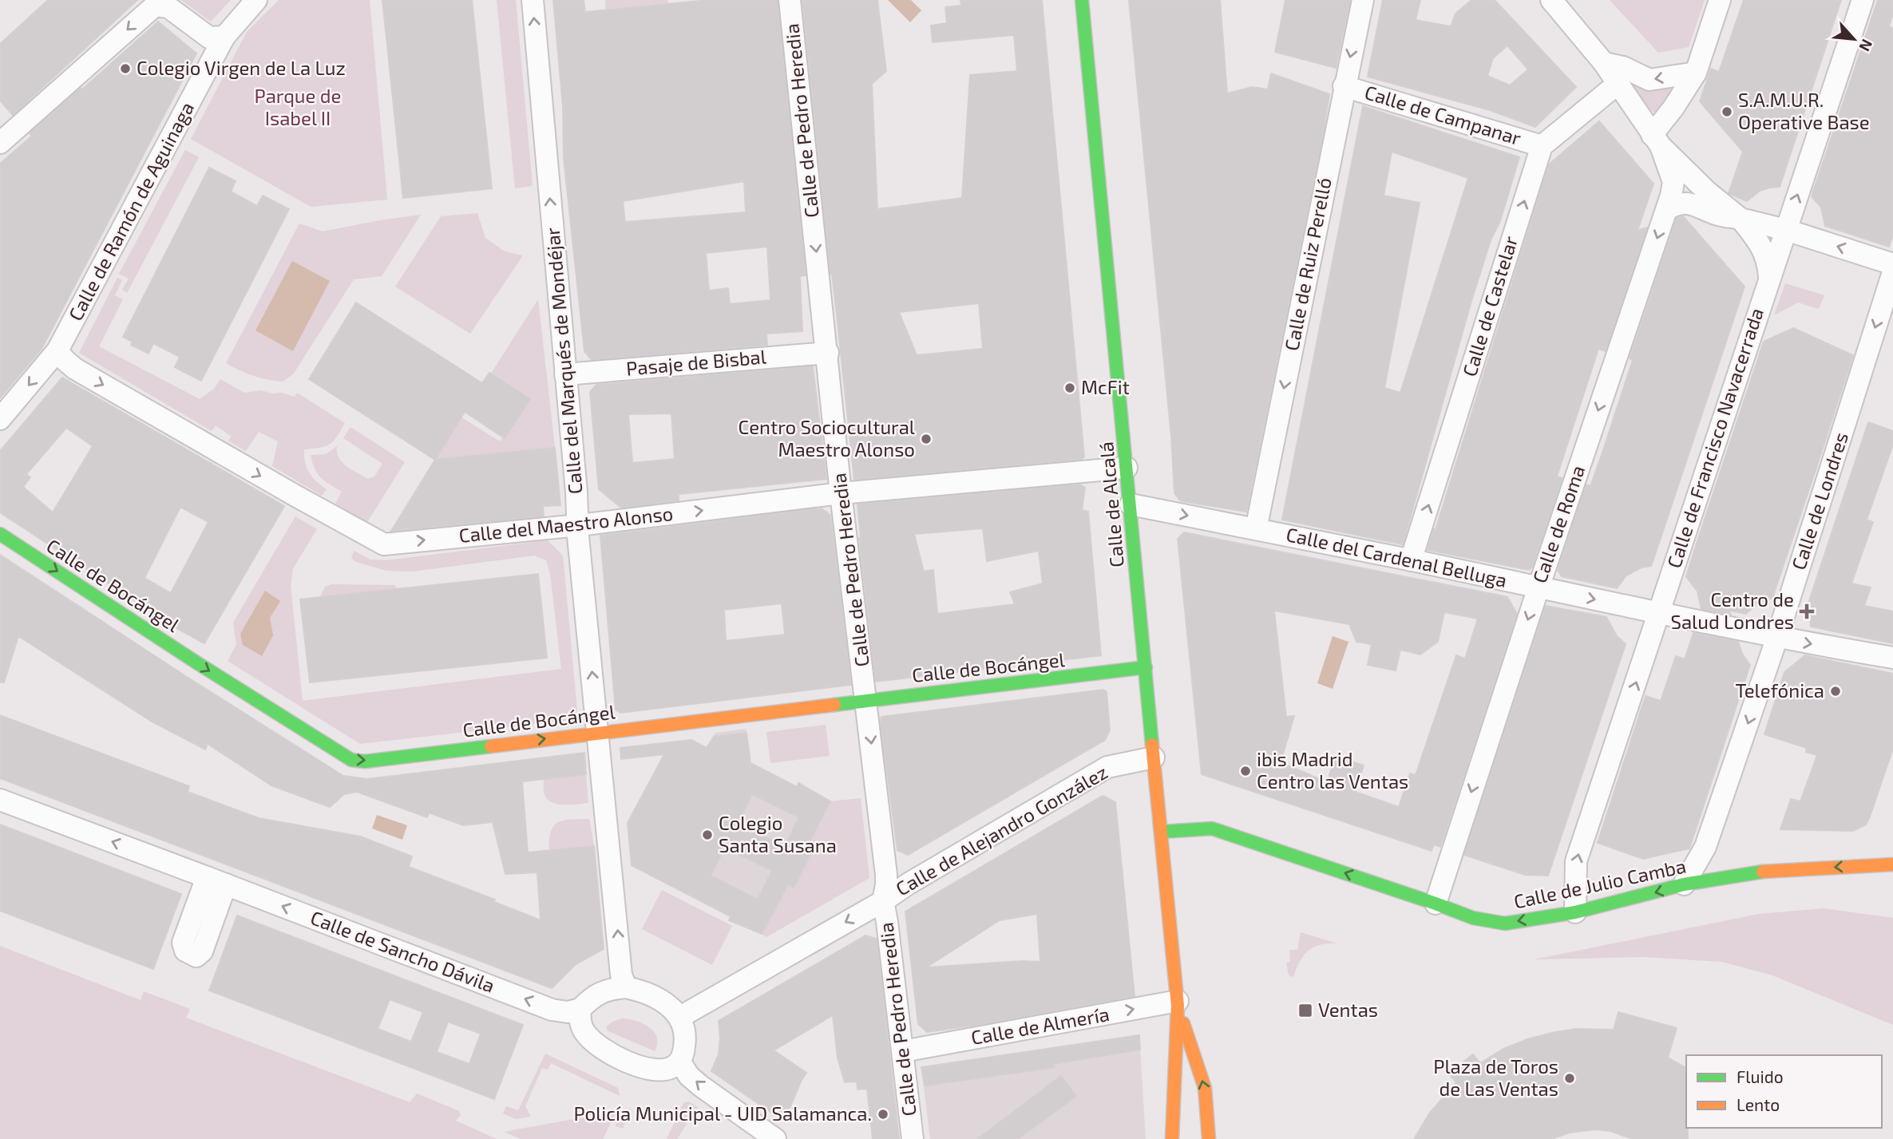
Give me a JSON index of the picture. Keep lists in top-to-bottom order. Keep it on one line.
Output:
{"streets":{"street":["Calle de Campanar","Calle de Pedro Heredia","Calle de Ramón de Aguinaga","Calle de Ruiz Perelló","Calle de Castelar","Calle del Marqués de Mondéjar","Pasaje de Bisbal","Calle de Francisco Navacerrada","Calle de Londres","Calle de Alcalá","Calle de Roma","Calle del Maestro Alonso","Calle del Cardenal Belluga","Calle de Bocángel","Calle de Alejandro González","Calle de Julio Camba","Calle de Sancho Dávila","Calle de Almería"]},"crossings":[["Calle de Campanar","Calle de Ruiz Perelló"],["Calle de Campanar","Calle de Castelar"],["Calle de Pedro Heredia","Pasaje de Bisbal"],["Calle de Pedro Heredia","Calle del Maestro Alonso"],["Calle de Pedro Heredia","Calle de Bocángel"],["Calle de Pedro Heredia","Calle de Alejandro González"],["Calle de Pedro Heredia","Calle de Almería"],["Calle de Ramón de Aguinaga","Calle del Maestro Alonso"],["Calle de Ruiz Perelló","Calle del Cardenal Belluga"],["Calle de Castelar","Calle del Cardenal Belluga"],["Calle del Marqués de Mondéjar","Pasaje de Bisbal"],["Calle del Marqués de Mondéjar","Calle del Maestro Alonso"],["Calle del Marqués de Mondéjar","Calle de Bocángel"],["Calle del Marqués de Mondéjar","Calle de Alejandro González"],["Calle del Marqués de Mondéjar","Calle de Sancho Dávila"],["Calle de Francisco Navacerrada","Calle del Cardenal Belluga"],["Calle de Francisco Navacerrada","Calle de Julio Camba"],["Calle de Londres","Calle del Cardenal Belluga"],["Calle de Londres","Calle de Julio Camba"],["Calle de Alcalá","Calle del Maestro Alonso"],["Calle de Alcalá","Calle del Cardenal Belluga"],["Calle de Alcalá","Calle de Bocángel"],["Calle de Alcalá","Calle de Alejandro González"],["Calle de Alcalá","Calle de Julio Camba"],["Calle de Alcalá","Calle de Almería"],["Calle de Roma","Calle del Cardenal Belluga"],["Calle de Roma","Calle de Julio Camba"],["Calle de Alejandro González","Calle de Sancho Dávila"]],"one_way":["Calle de Pedro Heredia","Calle de Ruiz Perelló","Calle de Castelar","Calle del Marqués de Mondéjar","Calle de Francisco Navacerrada","Calle de Londres","Calle de Roma","Calle del Maestro Alonso","Calle del Cardenal Belluga","Calle de Bocángel","Calle de Alejandro González","Calle de Julio Camba","Calle de Sancho Dávila","Calle de Almería"],"parks":["Parque de Isabel II"],"places":{"other":["Colegio Virgen de La Luz","S.A.M.U.R. Operative Base","McFit","Centro Sociocultural Maestro Alonso","Telefónica","ibis Madrid Centro las Ventas","Colegio Santa Susana","Plaza de Toros de Las Ventas","Policía Municipal - UID Salamanca."],"health":["Centro de Salud Londres"],"transit":["Ventas"]},"legend":["Fluido","Lento"],"north":"bottom right"}
